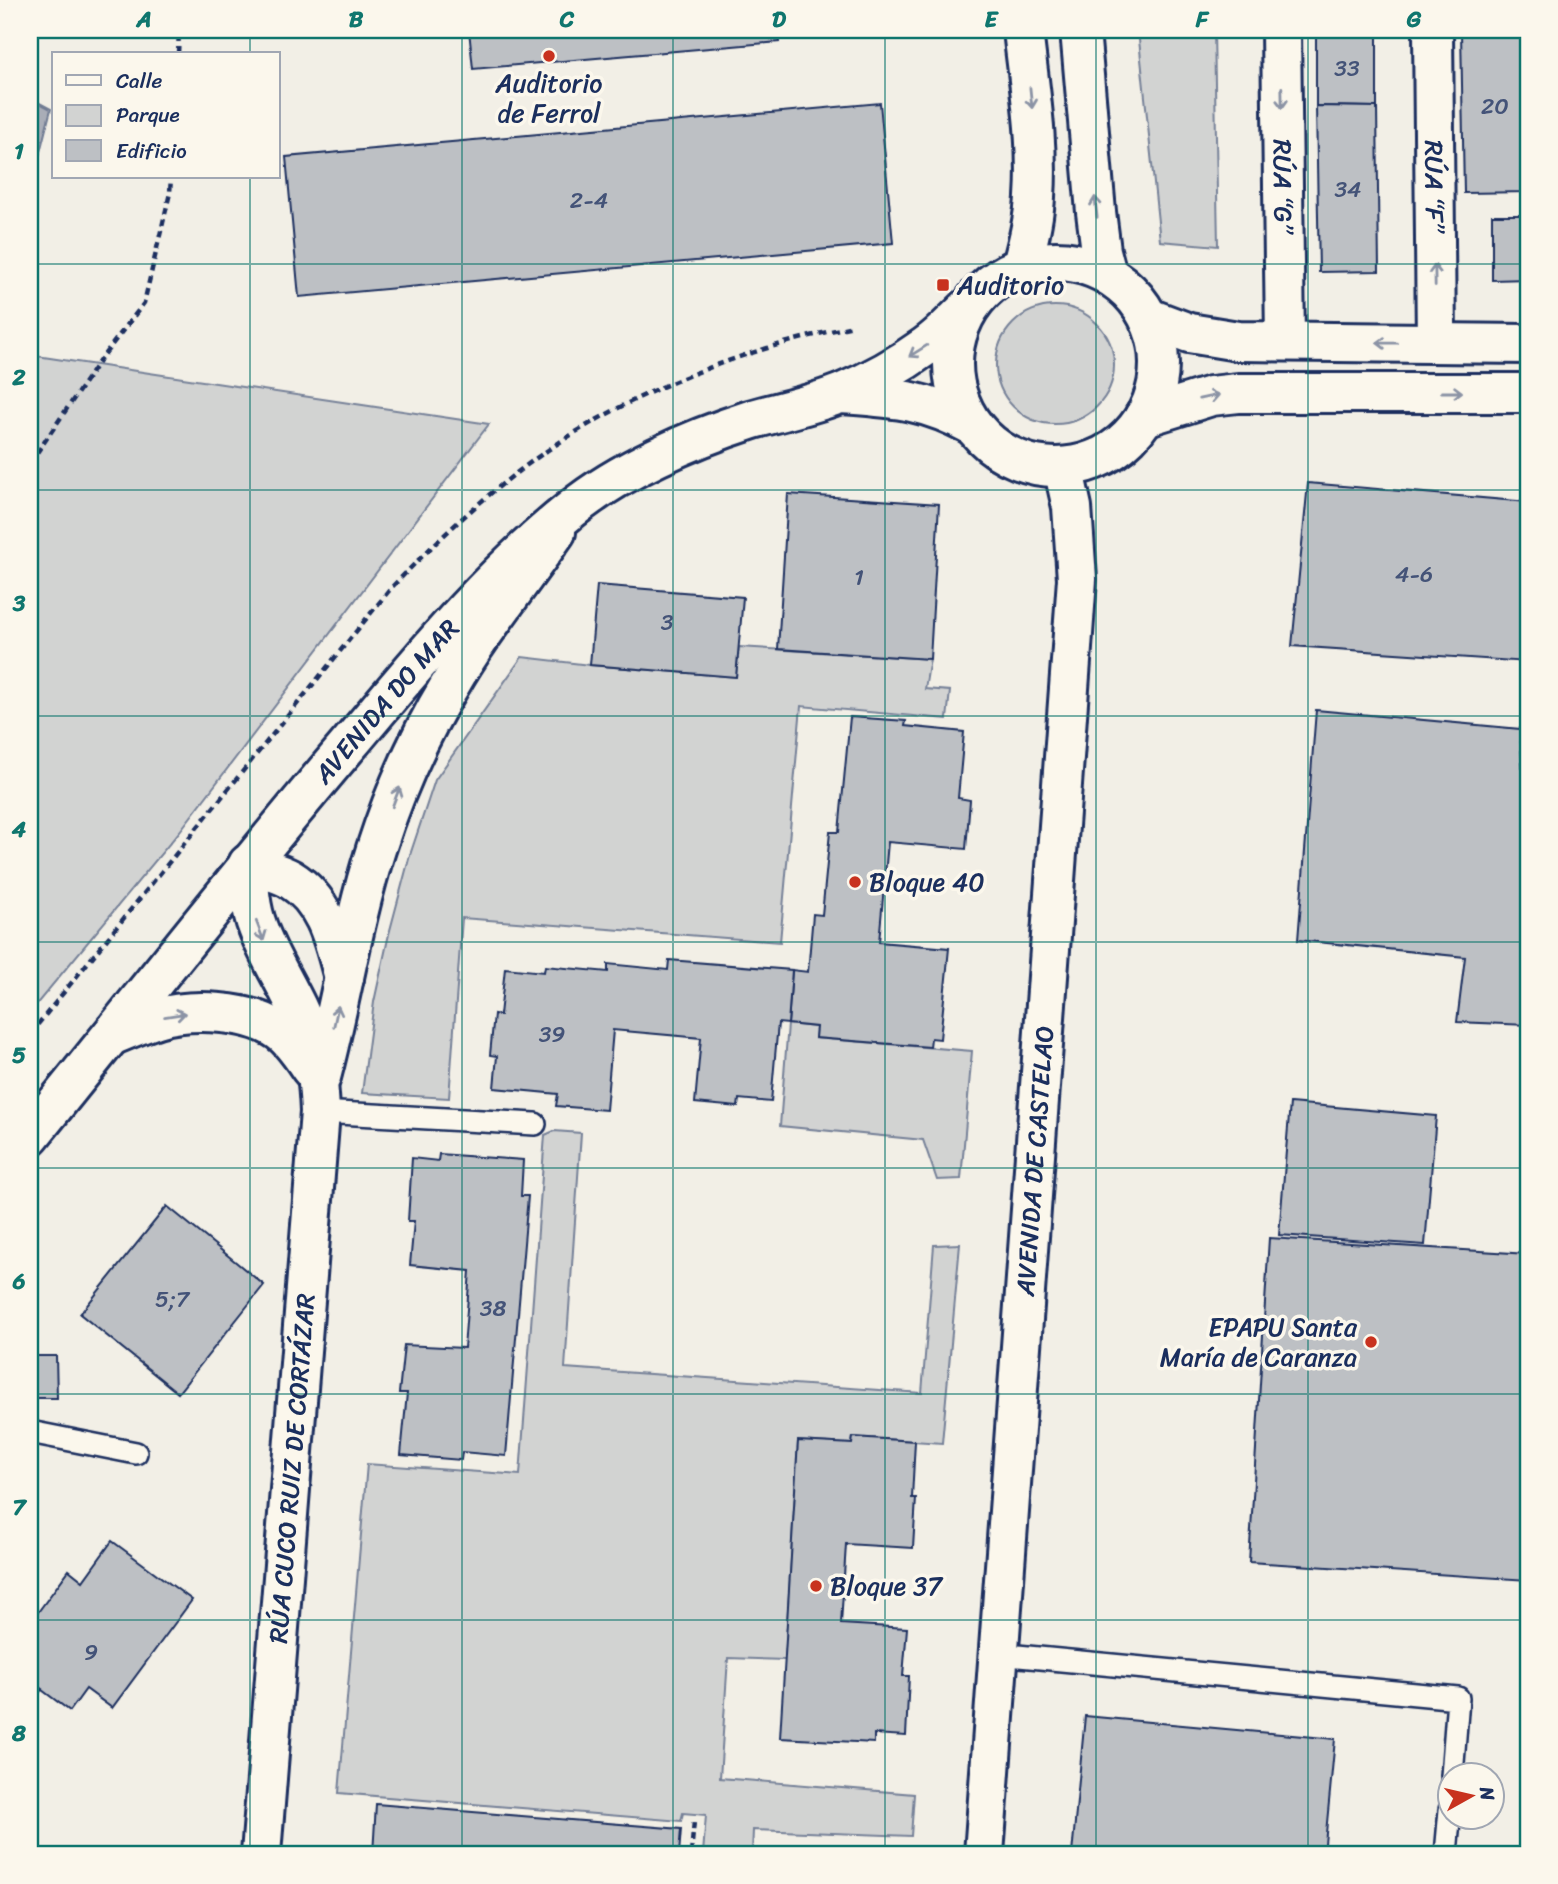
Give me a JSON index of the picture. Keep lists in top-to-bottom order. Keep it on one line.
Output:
{"streets":{"street":["RÚA “G”","RÚA “F”","AVENIDA DO MAR","AVENIDA DE CASTELAO","RÚA CUCO RUIZ DE CORTÁZAR"]},"crossings":[["AVENIDA DO MAR","AVENIDA DE CASTELAO"]],"places":{"other":["Auditorio de Ferrol","Bloque 40","EPAPU Santa María de Caranza","Bloque 37"],"transit":["Auditorio"]},"house_numbers":["33","20","34","2-4","4-6","1","3","39","5;7","38","9"],"legend":["Calle","Parque","Edificio"],"north":"right","grid":{"columns":["A","B","C","D","E","F","G"],"rows":["1","2","3","4","5","6","7","8"]}}
